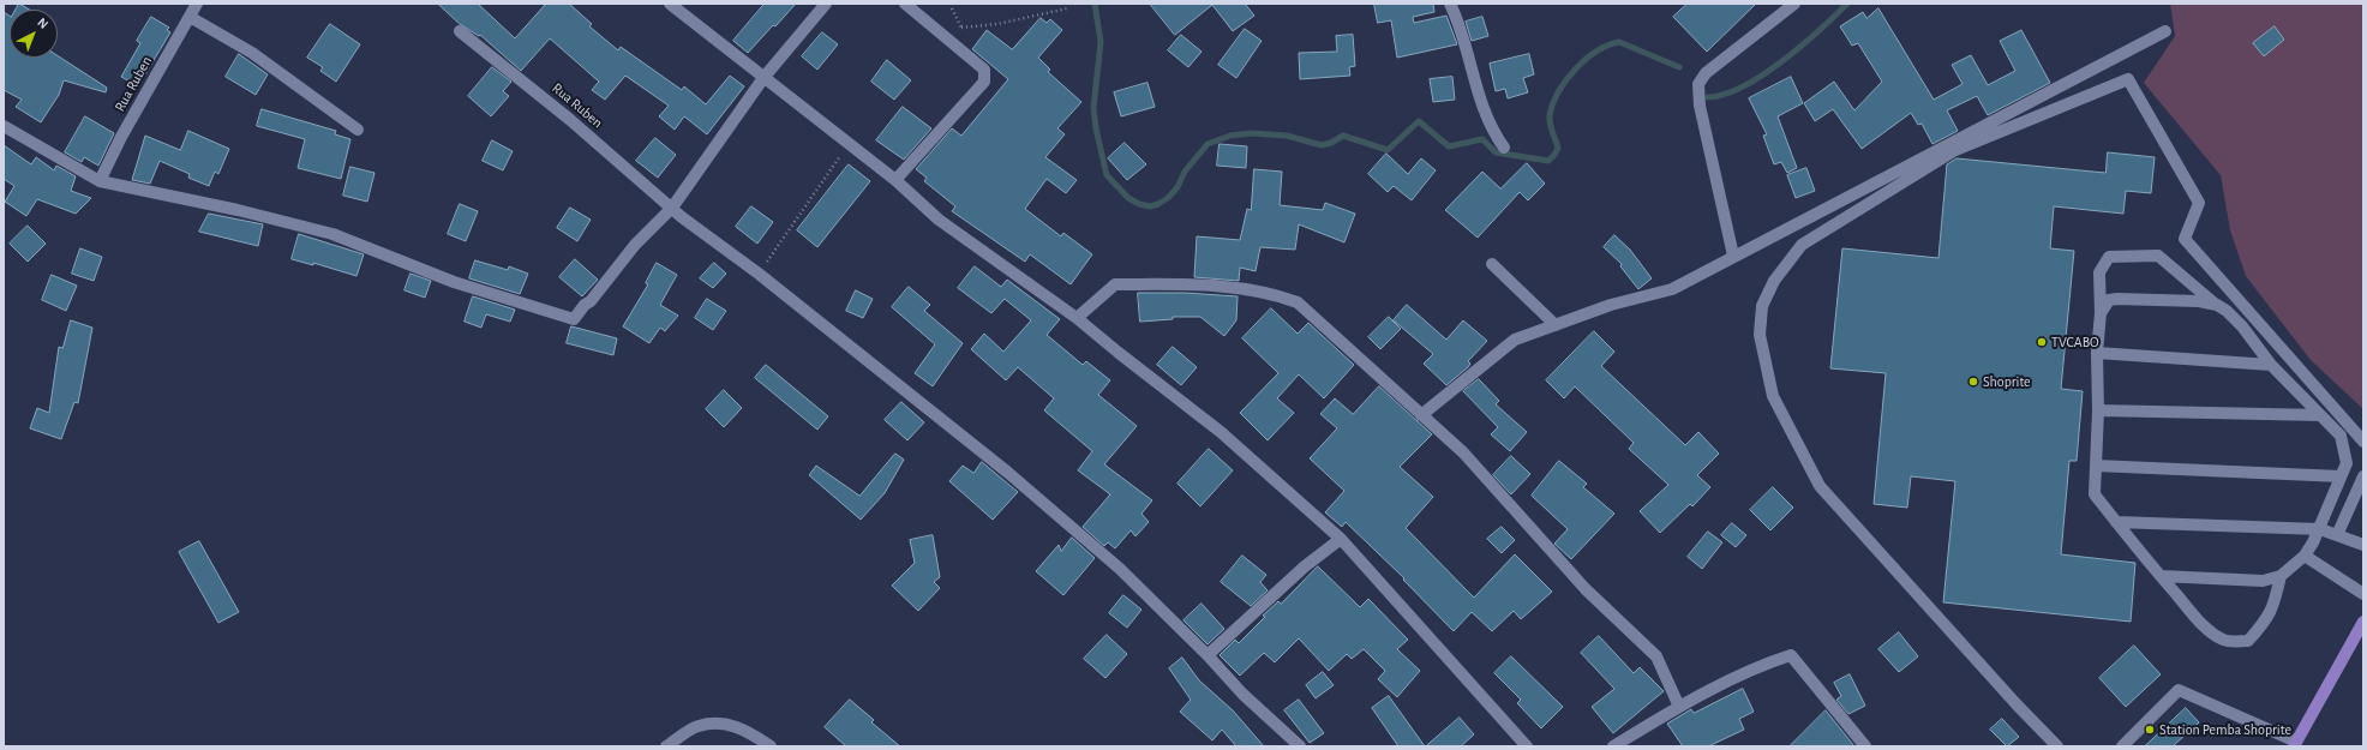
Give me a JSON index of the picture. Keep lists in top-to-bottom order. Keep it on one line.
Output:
{"streets":{"street":["Rua Ruben"]},"places":["TVCABO","Shoprite","Station Pemba Shoprite"],"north":"top right"}
